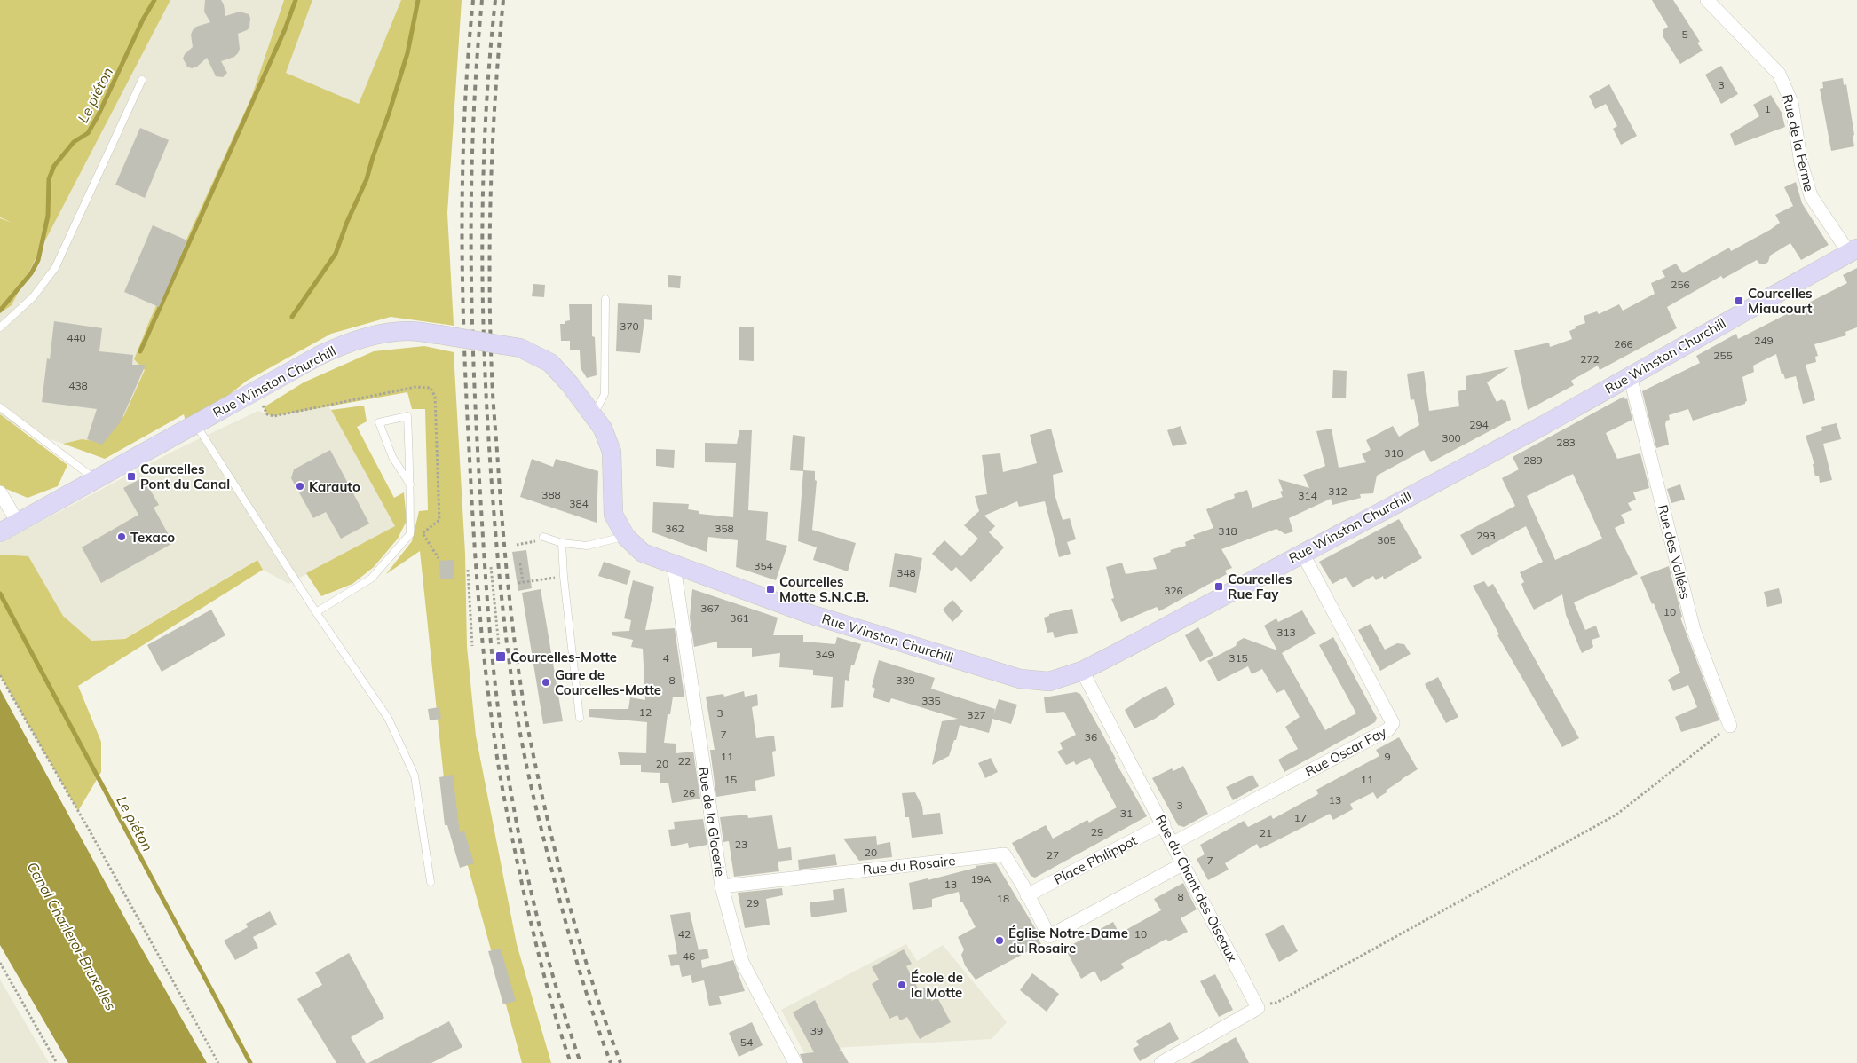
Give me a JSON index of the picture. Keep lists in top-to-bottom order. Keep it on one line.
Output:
{"streets":{"main road":["Rue Winston Churchill"],"street":["Rue de la Ferme","Rue des Vallées","Rue Oscar Fay","Rue de la Glacerie","Place Philippot","Rue du Rosaire","Rue du Chant des Oiseaux"]},"crossings":[["Rue de la Ferme","Rue Winston Churchill"],["Rue Winston Churchill","Rue des Vallées"],["Rue Winston Churchill","Rue Oscar Fay"],["Rue Winston Churchill","Rue de la Glacerie"],["Rue Winston Churchill","Rue du Chant des Oiseaux"],["Rue Oscar Fay","Rue du Chant des Oiseaux"],["Rue de la Glacerie","Rue du Rosaire"],["Place Philippot","Rue du Rosaire"],["Place Philippot","Rue du Chant des Oiseaux"],["Rue du Rosaire","Rue du Chant des Oiseaux"]],"water":["Le piéton","Canal Charleroi-Bruxelles"],"places":{"transit":["Courcelles Miaucourt","Courcelles Pont du Canal","Courcelles Rue Fay","Courcelles Motte S.N.C.B.","Courcelles-Motte"],"other":["Karauto","Texaco","Gare de Courcelles-Motte","Église Notre-Dame du Rosaire","École de la Motte"]},"house_numbers":["5","3","1","256","370","440","249","266","255","272","438","294","300","283","310","289","312","388","314","384","362","358","318","293","305","354","348","326","367","10","361","313","349","4","315","8","339","335","12","3","327","7","36","11","9","22","20","15","11","26","13","3","31","17","29","21","23","20","27","7","19A","13","8","18","29","42","10","46","39","54"]}
